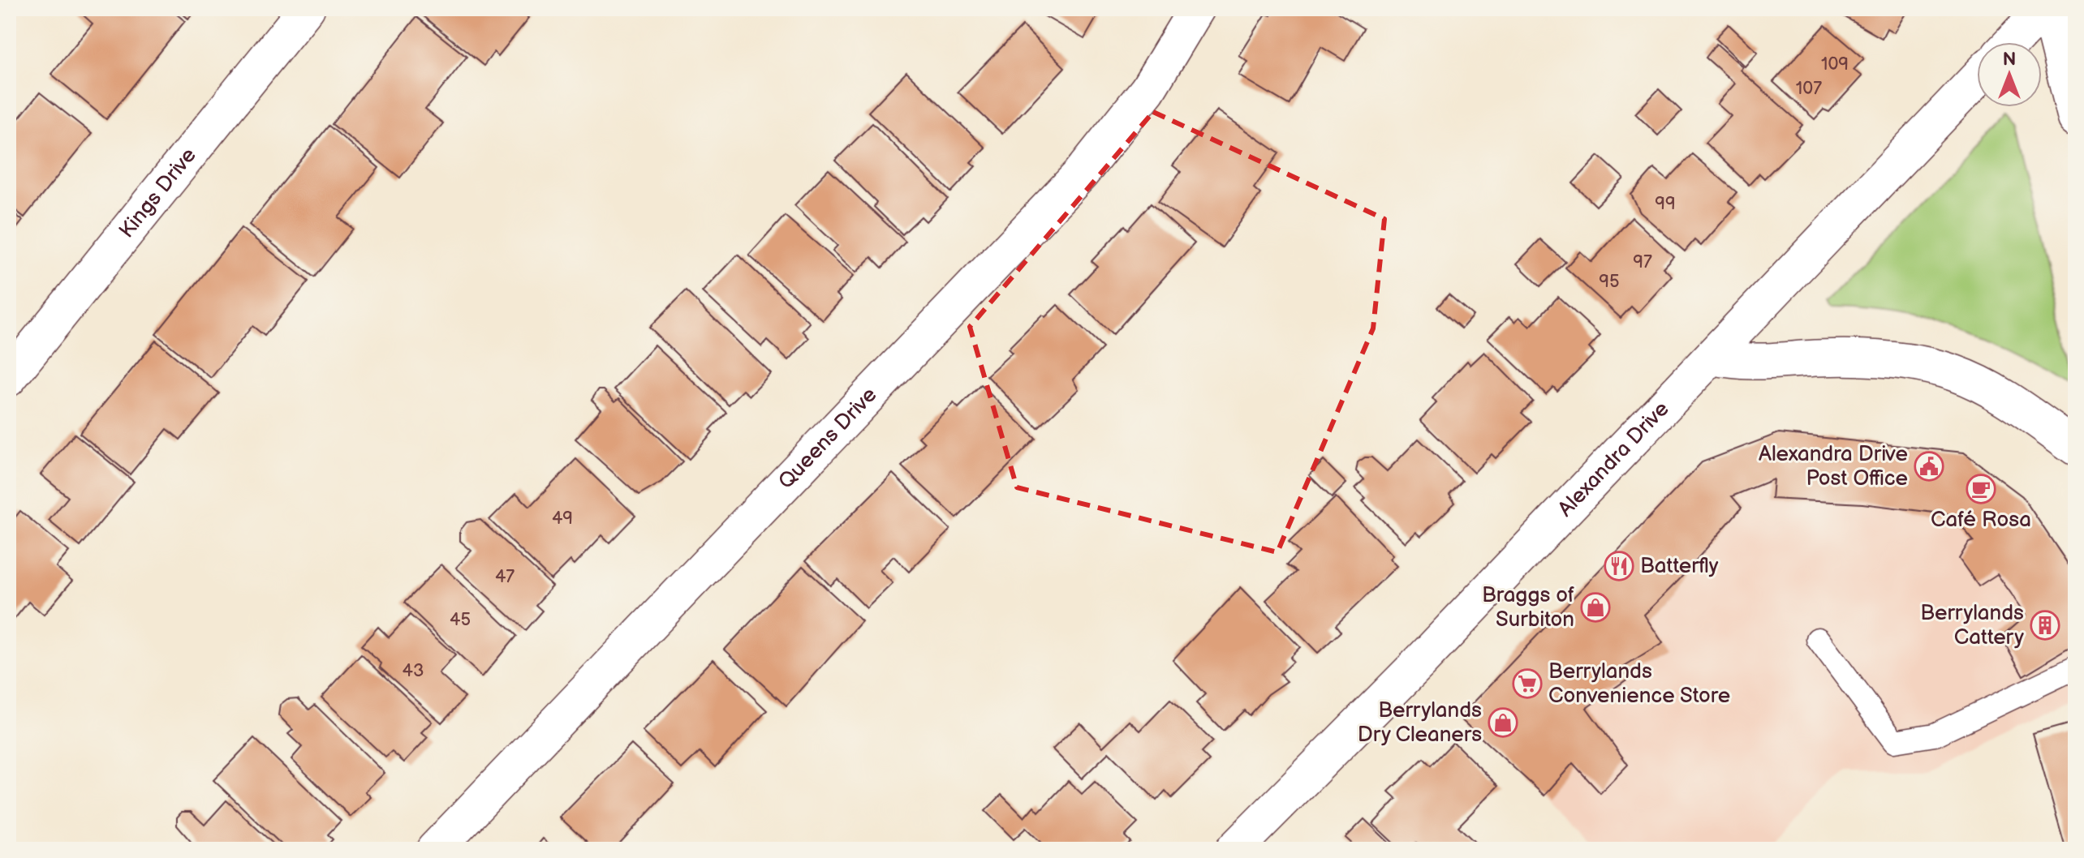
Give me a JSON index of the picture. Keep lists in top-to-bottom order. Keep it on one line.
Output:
{"streets":{"street":["Kings Drive","Queens Drive","Alexandra Drive"]},"places":{"public building":["Alexandra Drive Post Office"],"cafe":["Café Rosa"],"restaurant":["Batterfly"],"shop":["Braggs of Surbiton","Berrylands Dry Cleaners"],"building":["Berrylands Cattery"],"supermarket":["Berrylands Convenience Store"]},"house_numbers":["109","107","99","97","95","49","47","45","43"],"north":"top"}
